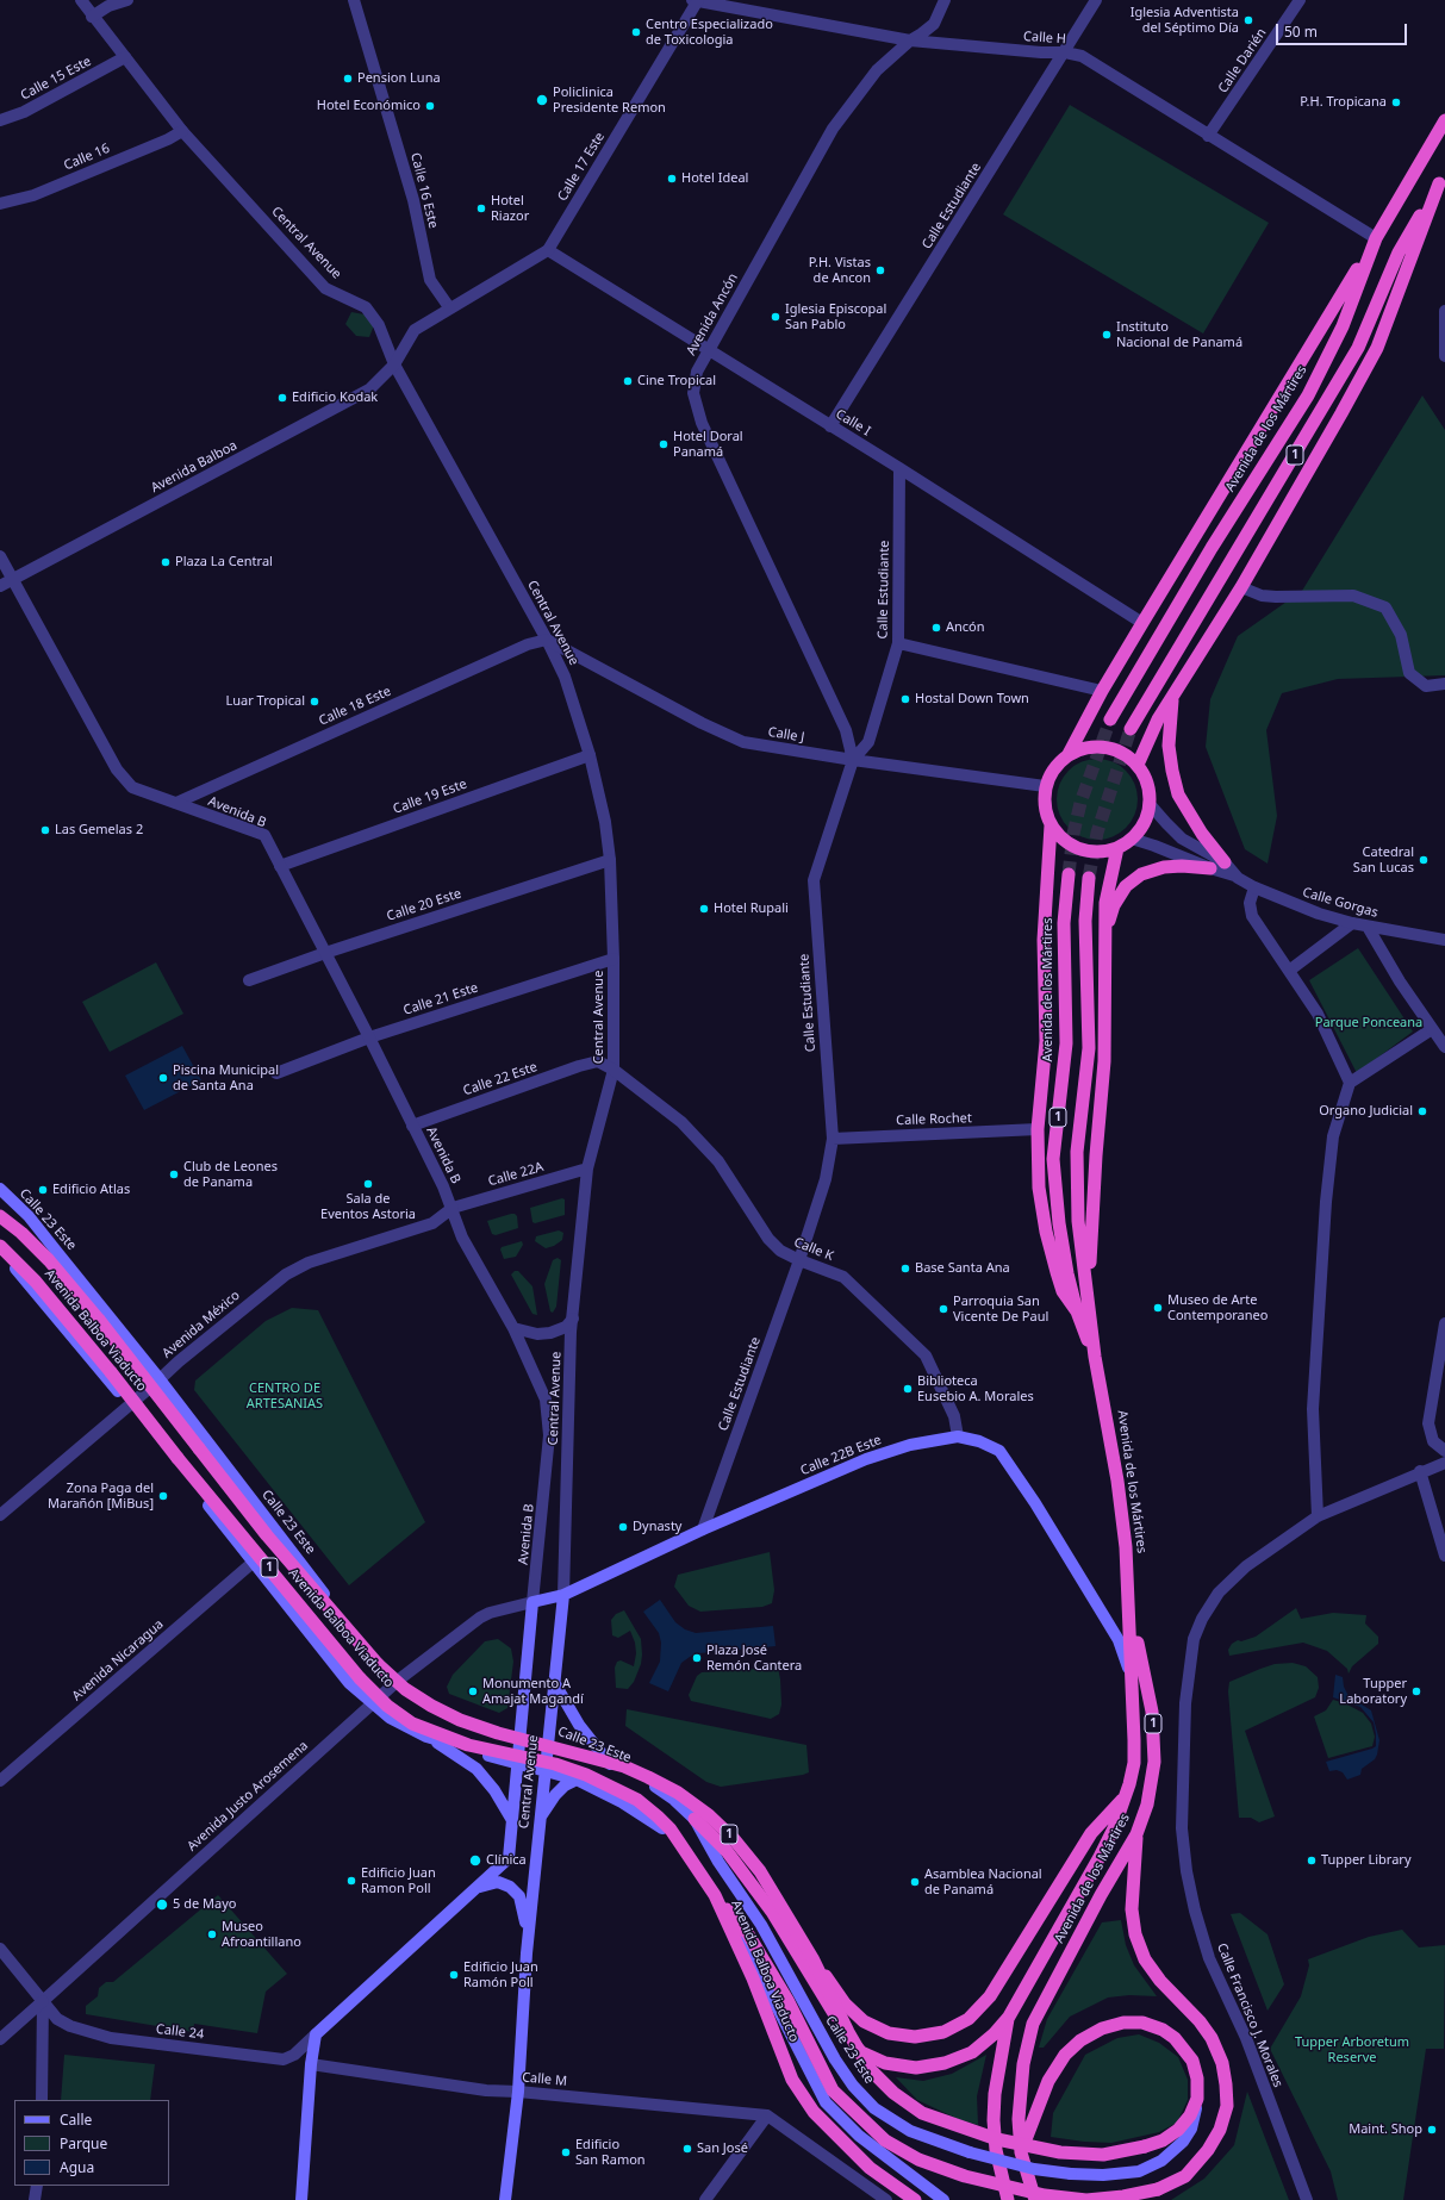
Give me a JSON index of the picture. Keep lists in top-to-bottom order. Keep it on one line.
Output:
{"streets":{"highway":["Avenida de los Mártires","1","Avenida Balboa Viaducto"],"main road":["Central Avenue","Avenida B","Calle 23 Este","Calle 22B Este","Calle 24"],"street":["Calle H","Calle Darién","Calle 15 Este","Calle 16","Calle 17 Este","Calle 16 Este","Calle Estudiante","Avenida Ancón","Calle I","Avenida Balboa","Calle 18 Este","Calle J","Calle 19 Este","Calle Gorgas","Calle 20 Este","Calle 21 Este","Calle 22 Este","Calle Rochet","Calle 22A","Calle K","Avenida México","Avenida Nicaragua","Avenida Justo Arosemena","Calle Francisco J. Morales","Calle M"]},"crossings":[["Calle H","Calle Darién"],["Calle H","Calle 17 Este"],["Calle H","Calle Estudiante"],["Calle H","Avenida Ancón"],["Calle H","Avenida de los Mártires"],["Calle 15 Este","Central Avenue"],["Calle 16","Central Avenue"],["Calle 17 Este","Calle 16 Este"],["Calle 17 Este","Calle I"],["Calle Estudiante","Avenida Ancón"],["Calle Estudiante","Calle I"],["Calle Estudiante","Calle J"],["Calle Estudiante","Calle Rochet"],["Calle Estudiante","Calle K"],["Calle Estudiante","Calle 22B Este"],["Central Avenue","1"],["Central Avenue","Avenida Balboa"],["Central Avenue","Calle 18 Este"],["Central Avenue","Calle J"],["Central Avenue","Calle 19 Este"],["Central Avenue","Calle 20 Este"],["Central Avenue","Calle 21 Este"],["Central Avenue","Calle 22A"],["Central Avenue","Calle 23 Este"],["Central Avenue","Calle K"],["Central Avenue","Calle 22B Este"],["Central Avenue","Calle M"],["Avenida Ancón","Calle I"],["Avenida Ancón","Calle J"],["Avenida de los Mártires","Calle 22B Este"],["1","Avenida B"],["1","Avenida México"],["1","Avenida Balboa Viaducto"],["1","Avenida Nicaragua"],["1","Avenida Justo Arosemena"],["Avenida Balboa","Avenida B"],["Calle 18 Este","Calle J"],["Calle 18 Este","Avenida B"],["Calle J","Calle Gorgas"],["Calle 19 Este","Avenida B"],["Avenida B","Calle 20 Este"],["Avenida B","Calle 21 Este"],["Avenida B","Calle 22 Este"],["Avenida B","Calle 22A"],["Avenida B","Calle 23 Este"],["Avenida B","Avenida México"],["Avenida B","Calle 22B Este"],["Avenida B","Avenida Justo Arosemena"],["Avenida B","Calle 24"],["Calle 22 Este","Calle K"],["Calle 22A","Avenida México"],["Calle 23 Este","Avenida México"],["Calle 23 Este","Avenida Justo Arosemena"],["Calle K","Calle 22B Este"],["Calle 22B Este","Avenida Justo Arosemena"],["Avenida Justo Arosemena","Calle 24"]],"parks":["Parque Ponceana","CENTRO DE ARTESANIAS","Tupper Arboretum Reserve"],"places":["Iglesia Adventista del Séptimo Día","Centro Especializado de Toxicologia","Pension Luna","Policlinica Presidente Remon","P.H. Tropicana","Hotel Económico","Hotel Ideal","Hotel Riazor","P.H. Vistas de Ancon","Iglesia Episcopal San Pablo","Instituto Nacional de Panamá","Cine Tropical","Edificio Kodak","Hotel Doral Panamá","Plaza La Central","Ancón","Hostal Down Town","Luar Tropical","Las Gemelas 2","Catedral San Lucas","Hotel Rupali","Piscina Municipal de Santa Ana","Organo Judicial","Club de Leones de Panama","Sala de Eventos Astoria","Edificio Atlas","Base Santa Ana","Museo de Arte Contemporaneo","Parroquia San Vicente De Paul","Biblioteca Eusebio A. Morales","Zona Paga del Marañón [MiBus]","Dynasty","Plaza José Remón Cantera","Monumento A Amajat Magandí","Tupper Laboratory","Clínica","Tupper Library","Edificio Juan Ramon Poll","Asamblea Nacional de Panamá","5 de Mayo","Museo Afroantillano","Edificio Juan Ramón Poll","Maint. Shop","San José","Edificio San Ramon"],"legend":["Calle","Parque","Agua"],"scale_bar":"50 m"}
